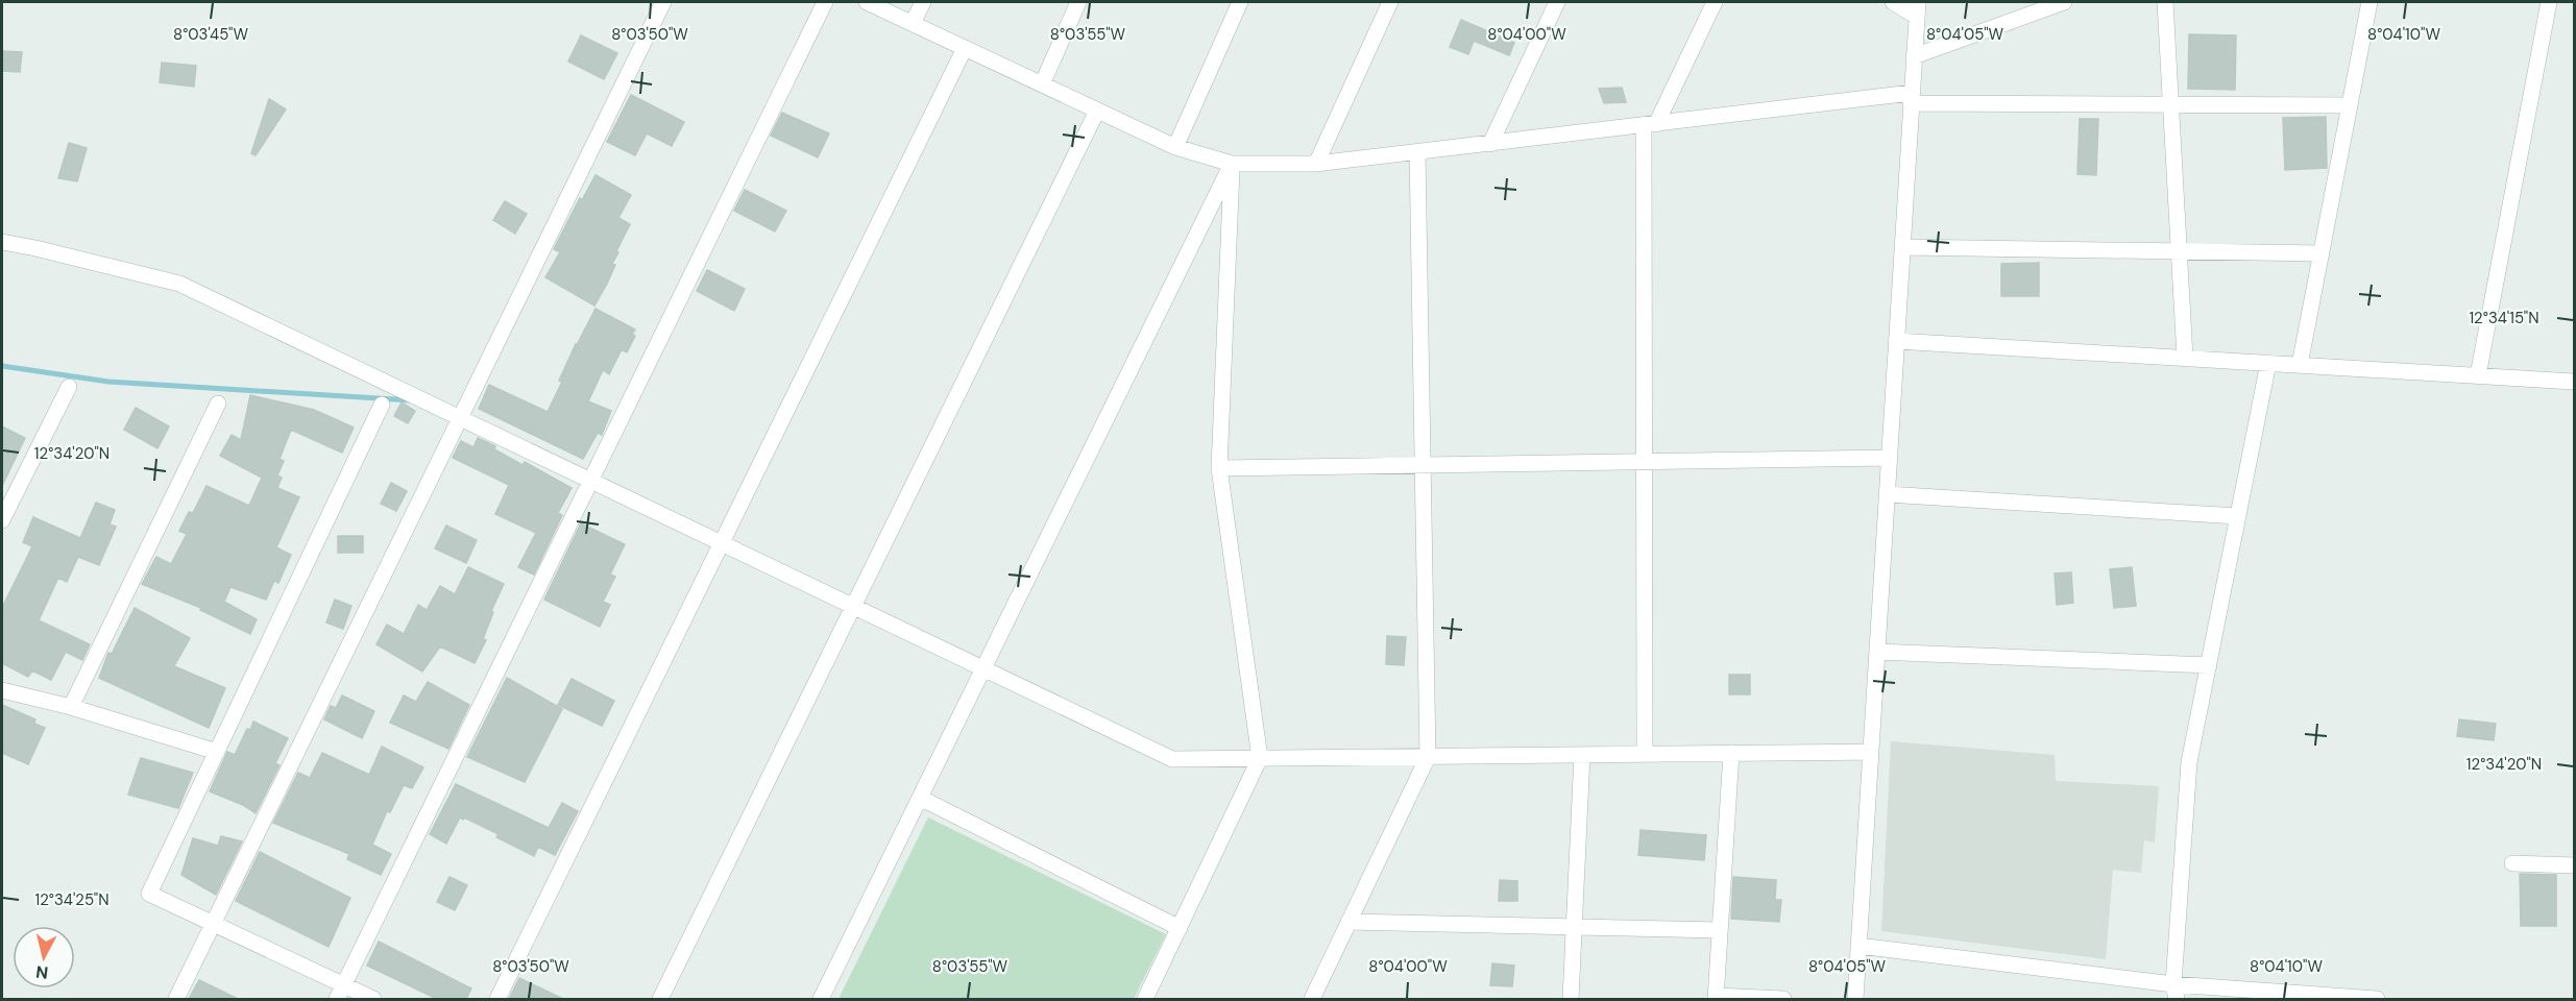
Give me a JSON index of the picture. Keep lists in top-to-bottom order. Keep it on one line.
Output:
{"north":"bottom","coordinates":["8°03'45\"W","8°03'50\"W","8°03'55\"W","8°04'00\"W","8°04'05\"W","8°04'10\"W","12°34'15\"N","12°34'20\"N","12°34'25\"N"]}
